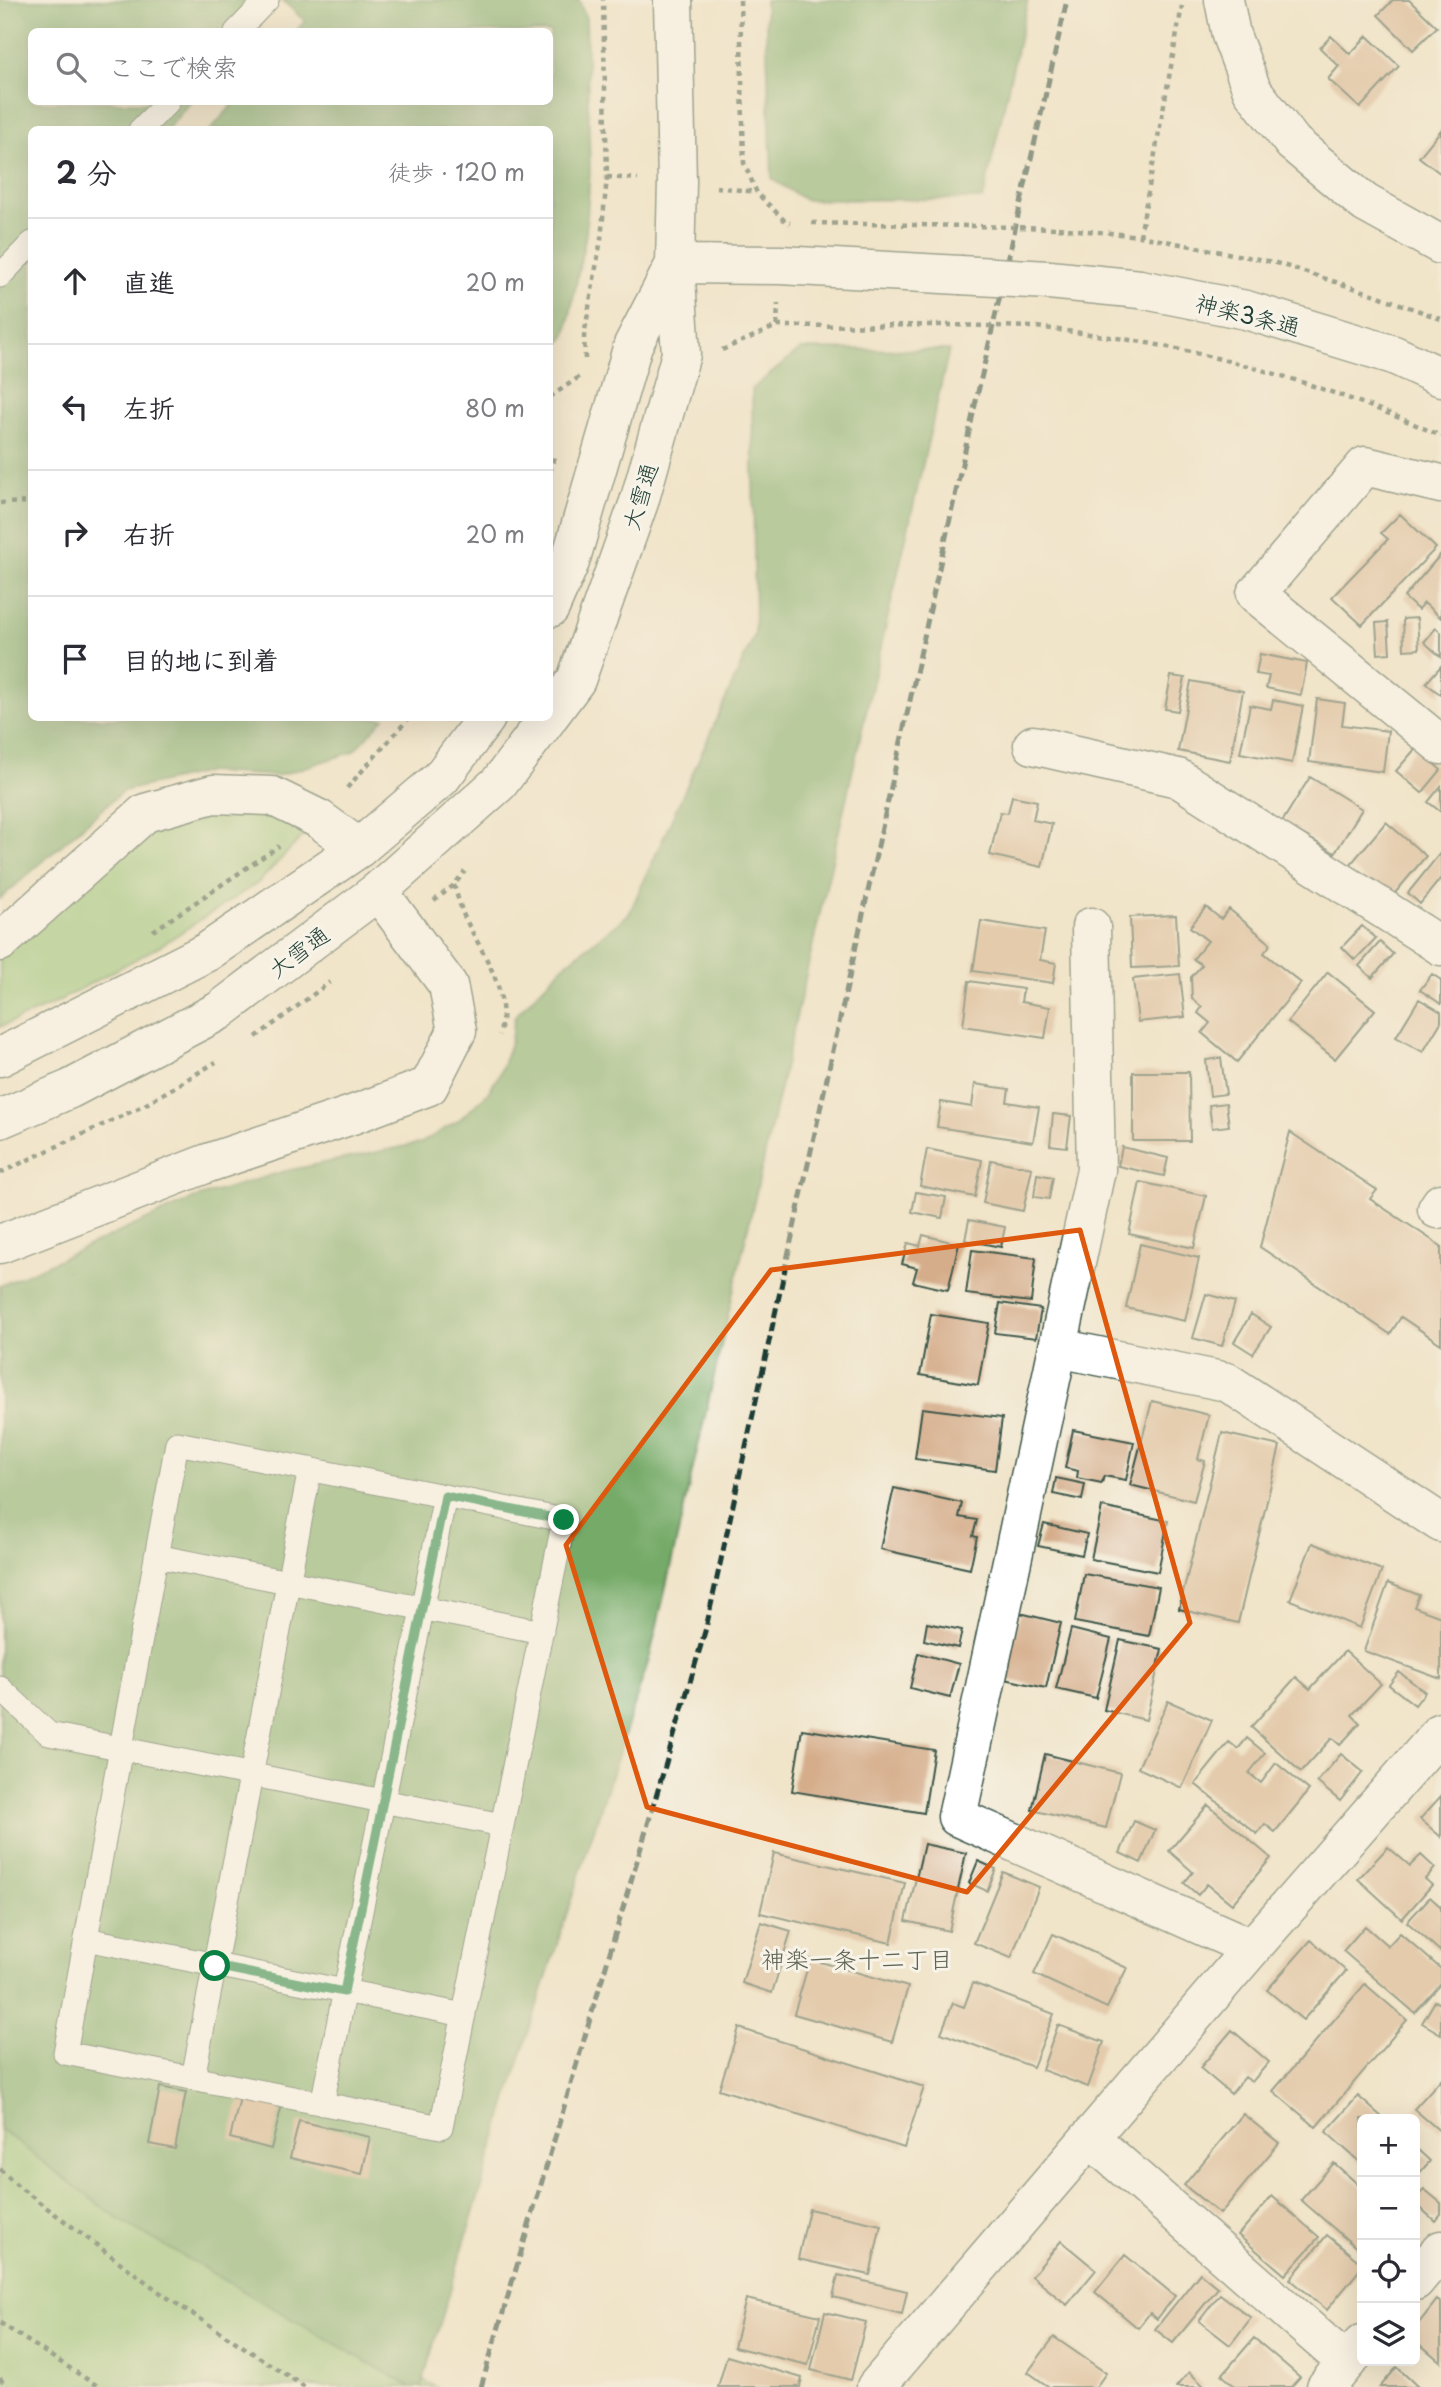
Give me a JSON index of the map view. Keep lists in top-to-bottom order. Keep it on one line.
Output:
{"streets":{"street":["神楽3条通","大雪通"]},"crossings":[["神楽3条通","大雪通"]],"districts":["神楽一条十二丁目"],"page":{"search":"ここで検索","heading":["2 分","徒歩 · 120 m"],"list":[["直進","20 m"],["左折","80 m"],["右折","20 m"],"目的地に到着"],"map_buttons":["+","−"]}}
